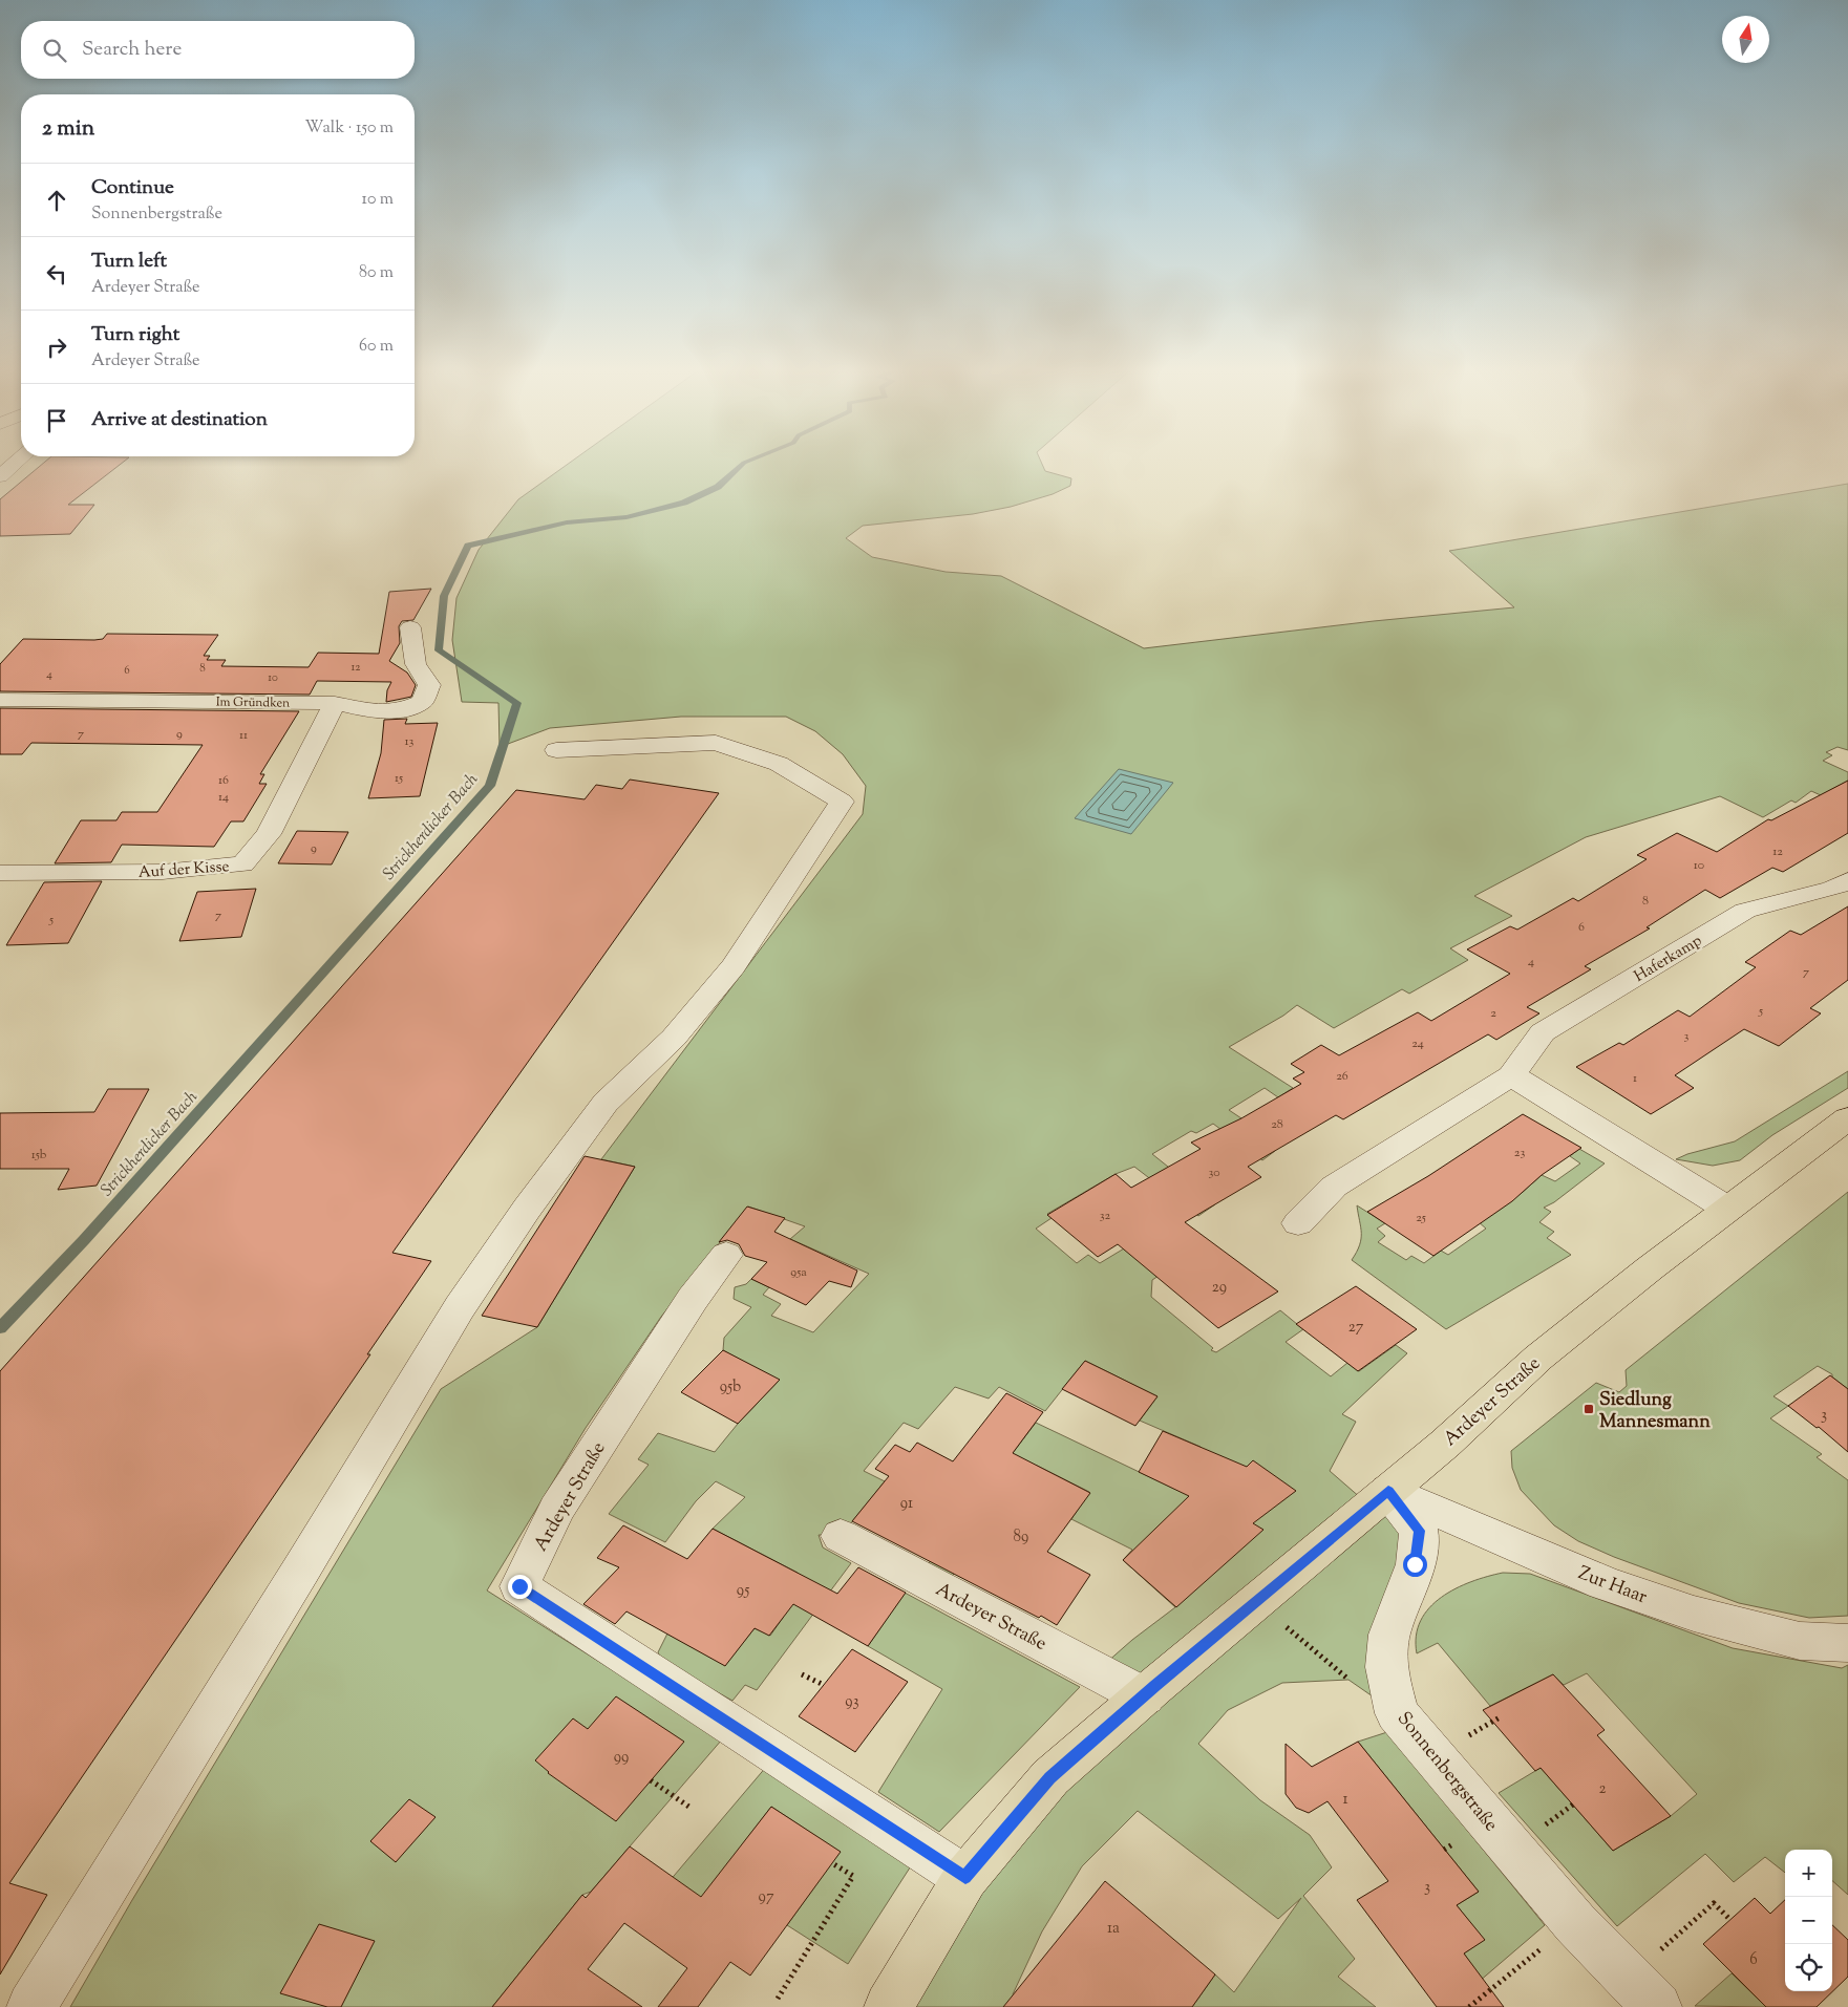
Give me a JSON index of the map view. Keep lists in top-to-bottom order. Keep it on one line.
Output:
{"streets":{"main road":["Ardeyer Straße"],"street":["Im Gründken","Auf der Kisse","Haferkamp","Zur Haar","Sonnenbergstraße"]},"crossings":[["Im Gründken","Auf der Kisse"],["Ardeyer Straße","Zur Haar"],["Ardeyer Straße","Sonnenbergstraße"],["Zur Haar","Sonnenbergstraße"]],"water":["Strickherdicker Bach"],"places":{"transit":["Siedlung Mannesmann"]},"house_numbers":["12","8","6","4","10","7","9","11","13","15","16","14","9","12","10","8","7","5","6","4","7","5","2","3","24","26","1","28","23","15b","30","32","25","95a","29","27","95b","3","91","89","95","93","99","2","1","3","97","1a","6"],"north":"top","page":{"search":"Search here","heading":["2 min","Walk · 150 m"],"list":[["Continue","Sonnenbergstraße","10 m"],["Turn left","Ardeyer Straße","80 m"],["Turn right","Ardeyer Straße","60 m"],"Arrive at destination"],"map_buttons":["+","−"]}}
